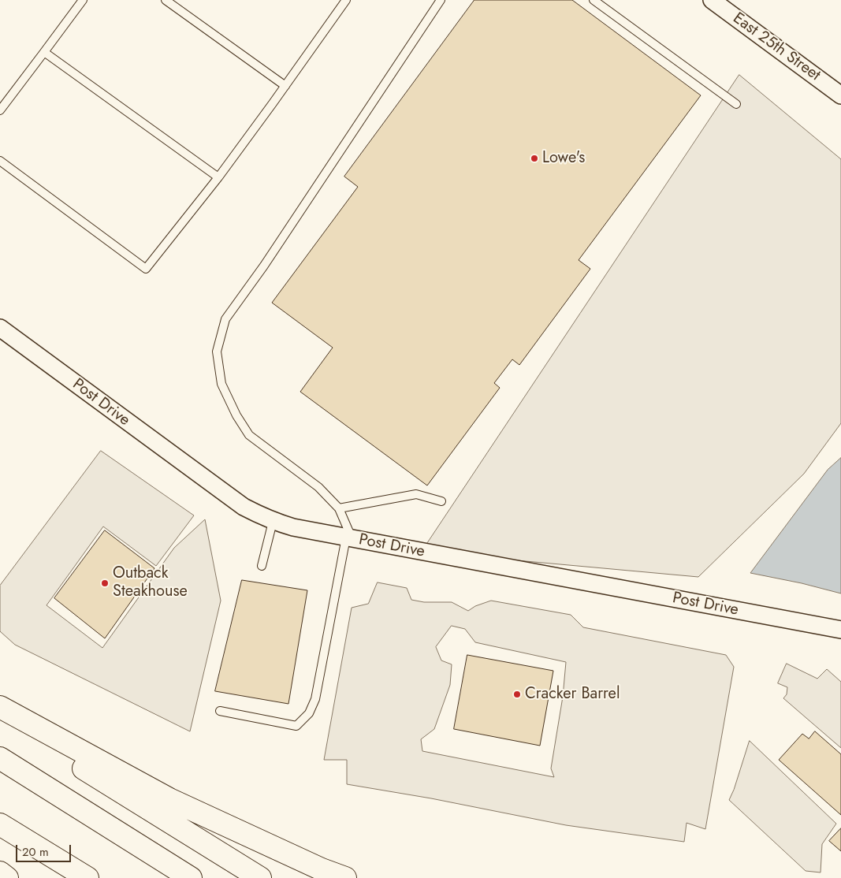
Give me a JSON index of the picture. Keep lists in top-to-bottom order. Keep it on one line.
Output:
{"streets":{"street":["East 25th Street","Post Drive"]},"places":["Lowe's","Outback Steakhouse","Cracker Barrel"],"scale_bar":"20 m"}
